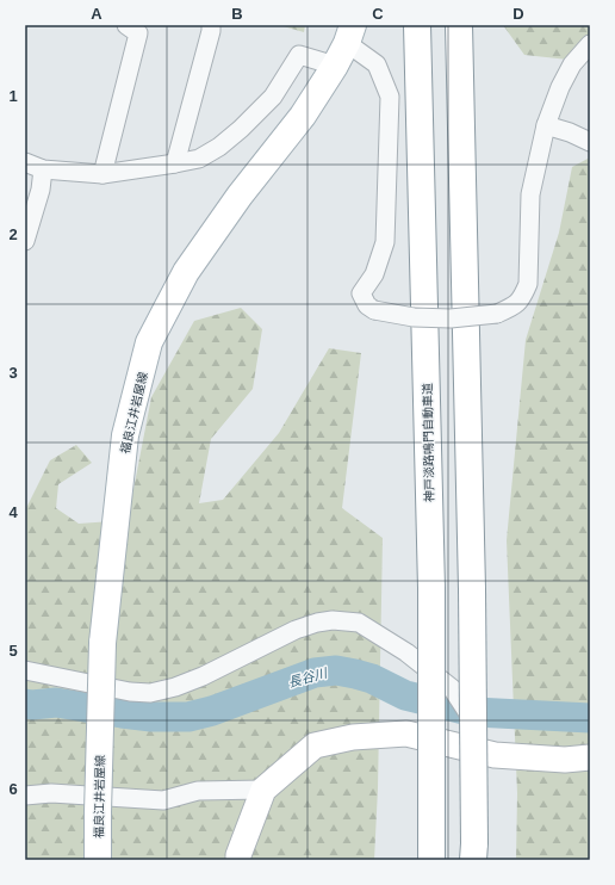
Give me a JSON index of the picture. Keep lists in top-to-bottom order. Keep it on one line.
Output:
{"streets":{"main road":["福良江井岩屋線","神戸淡路鳴門自動車道"]},"water":["長谷川"],"grid":{"columns":["A","B","C","D"],"rows":["1","2","3","4","5","6"]}}
